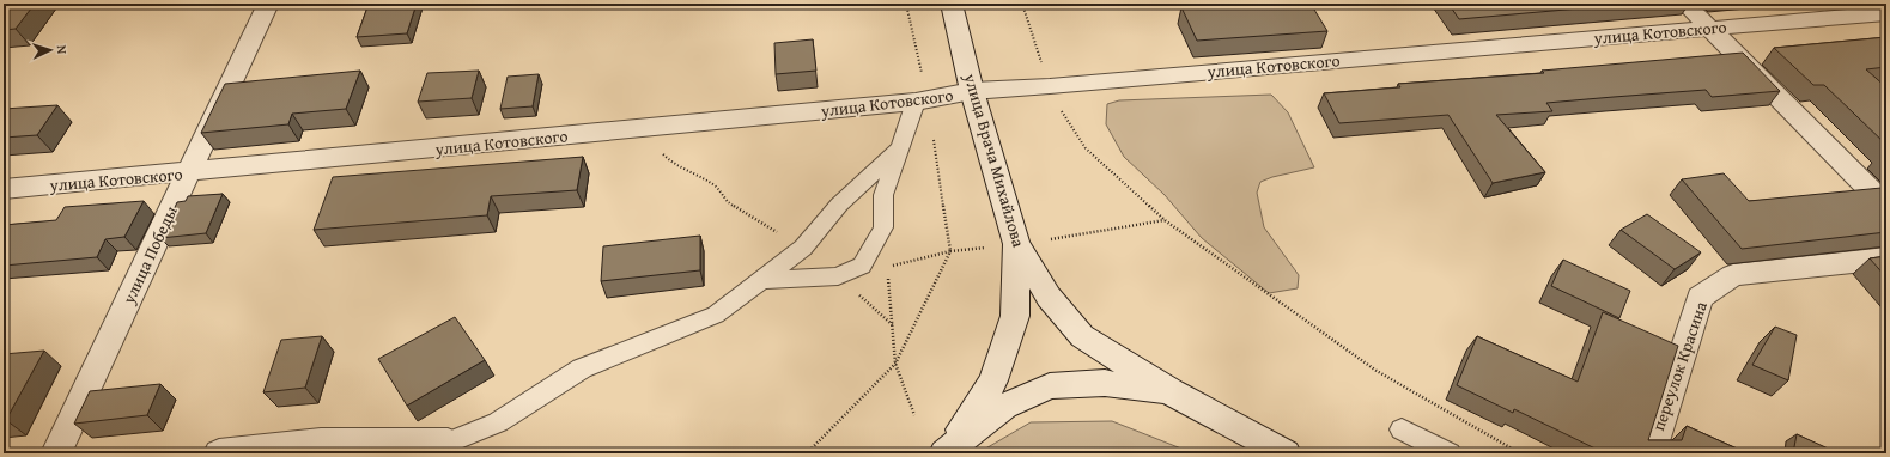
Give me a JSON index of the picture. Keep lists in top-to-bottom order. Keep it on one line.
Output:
{"streets":{"street":["улица Котовского","улица Врача Михайлова","улица Победы","переулок Красина"]},"crossings":[["улица Котовского","улица Врача Михайлова"],["улица Котовского","улица Победы"]],"north":"right"}
